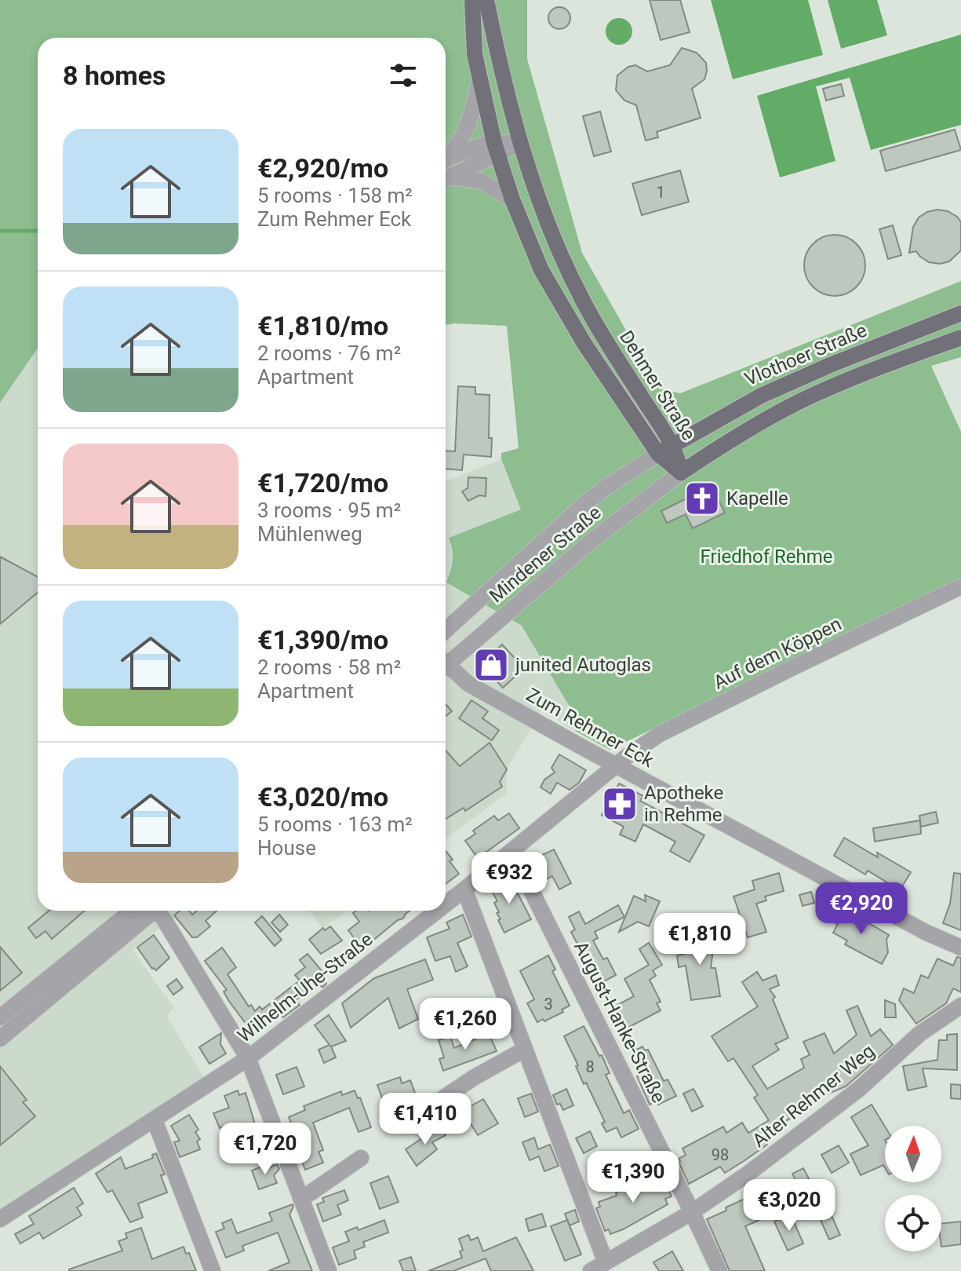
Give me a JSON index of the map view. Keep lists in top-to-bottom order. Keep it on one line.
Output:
{"streets":{"main road":["Vlothoer Straße","Dehmer Straße","Mindener Straße"],"street":["Auf dem Köppen","Zum Rehmer Eck","Wilhelm-Uhe-Straße","August-Hanke-Straße","Alter Rehmer Weg"]},"crossings":[["Vlothoer Straße","Dehmer Straße"],["Vlothoer Straße","Mindener Straße"],["Dehmer Straße","Mindener Straße"],["Auf dem Köppen","Zum Rehmer Eck"],["Auf dem Köppen","Wilhelm-Uhe-Straße"],["Zum Rehmer Eck","Wilhelm-Uhe-Straße"],["Wilhelm-Uhe-Straße","August-Hanke-Straße"],["August-Hanke-Straße","Alter Rehmer Weg"]],"parks":["Friedhof Rehme"],"places":{"church":["Kapelle"],"shop":["junited Autoglas"],"pharmacy":["Apotheke in Rehme"]},"house_numbers":["1","3","8","98"],"north":"top","page":{"heading":"8 homes","list":[{"name":"€2,920/mo","note":"5 rooms · 158 m² · Zum Rehmer Eck"},{"name":"€1,810/mo","note":"2 rooms · 76 m² · Apartment"},{"name":"€1,720/mo","note":"3 rooms · 95 m² · Mühlenweg"},{"name":"€1,390/mo","note":"2 rooms · 58 m² · Apartment"},{"name":"€3,020/mo","note":"5 rooms · 163 m² · House"}],"price":["€932","€2,920","€1,810","€1,260","€1,410","€1,720","€1,390","€3,020"]}}
